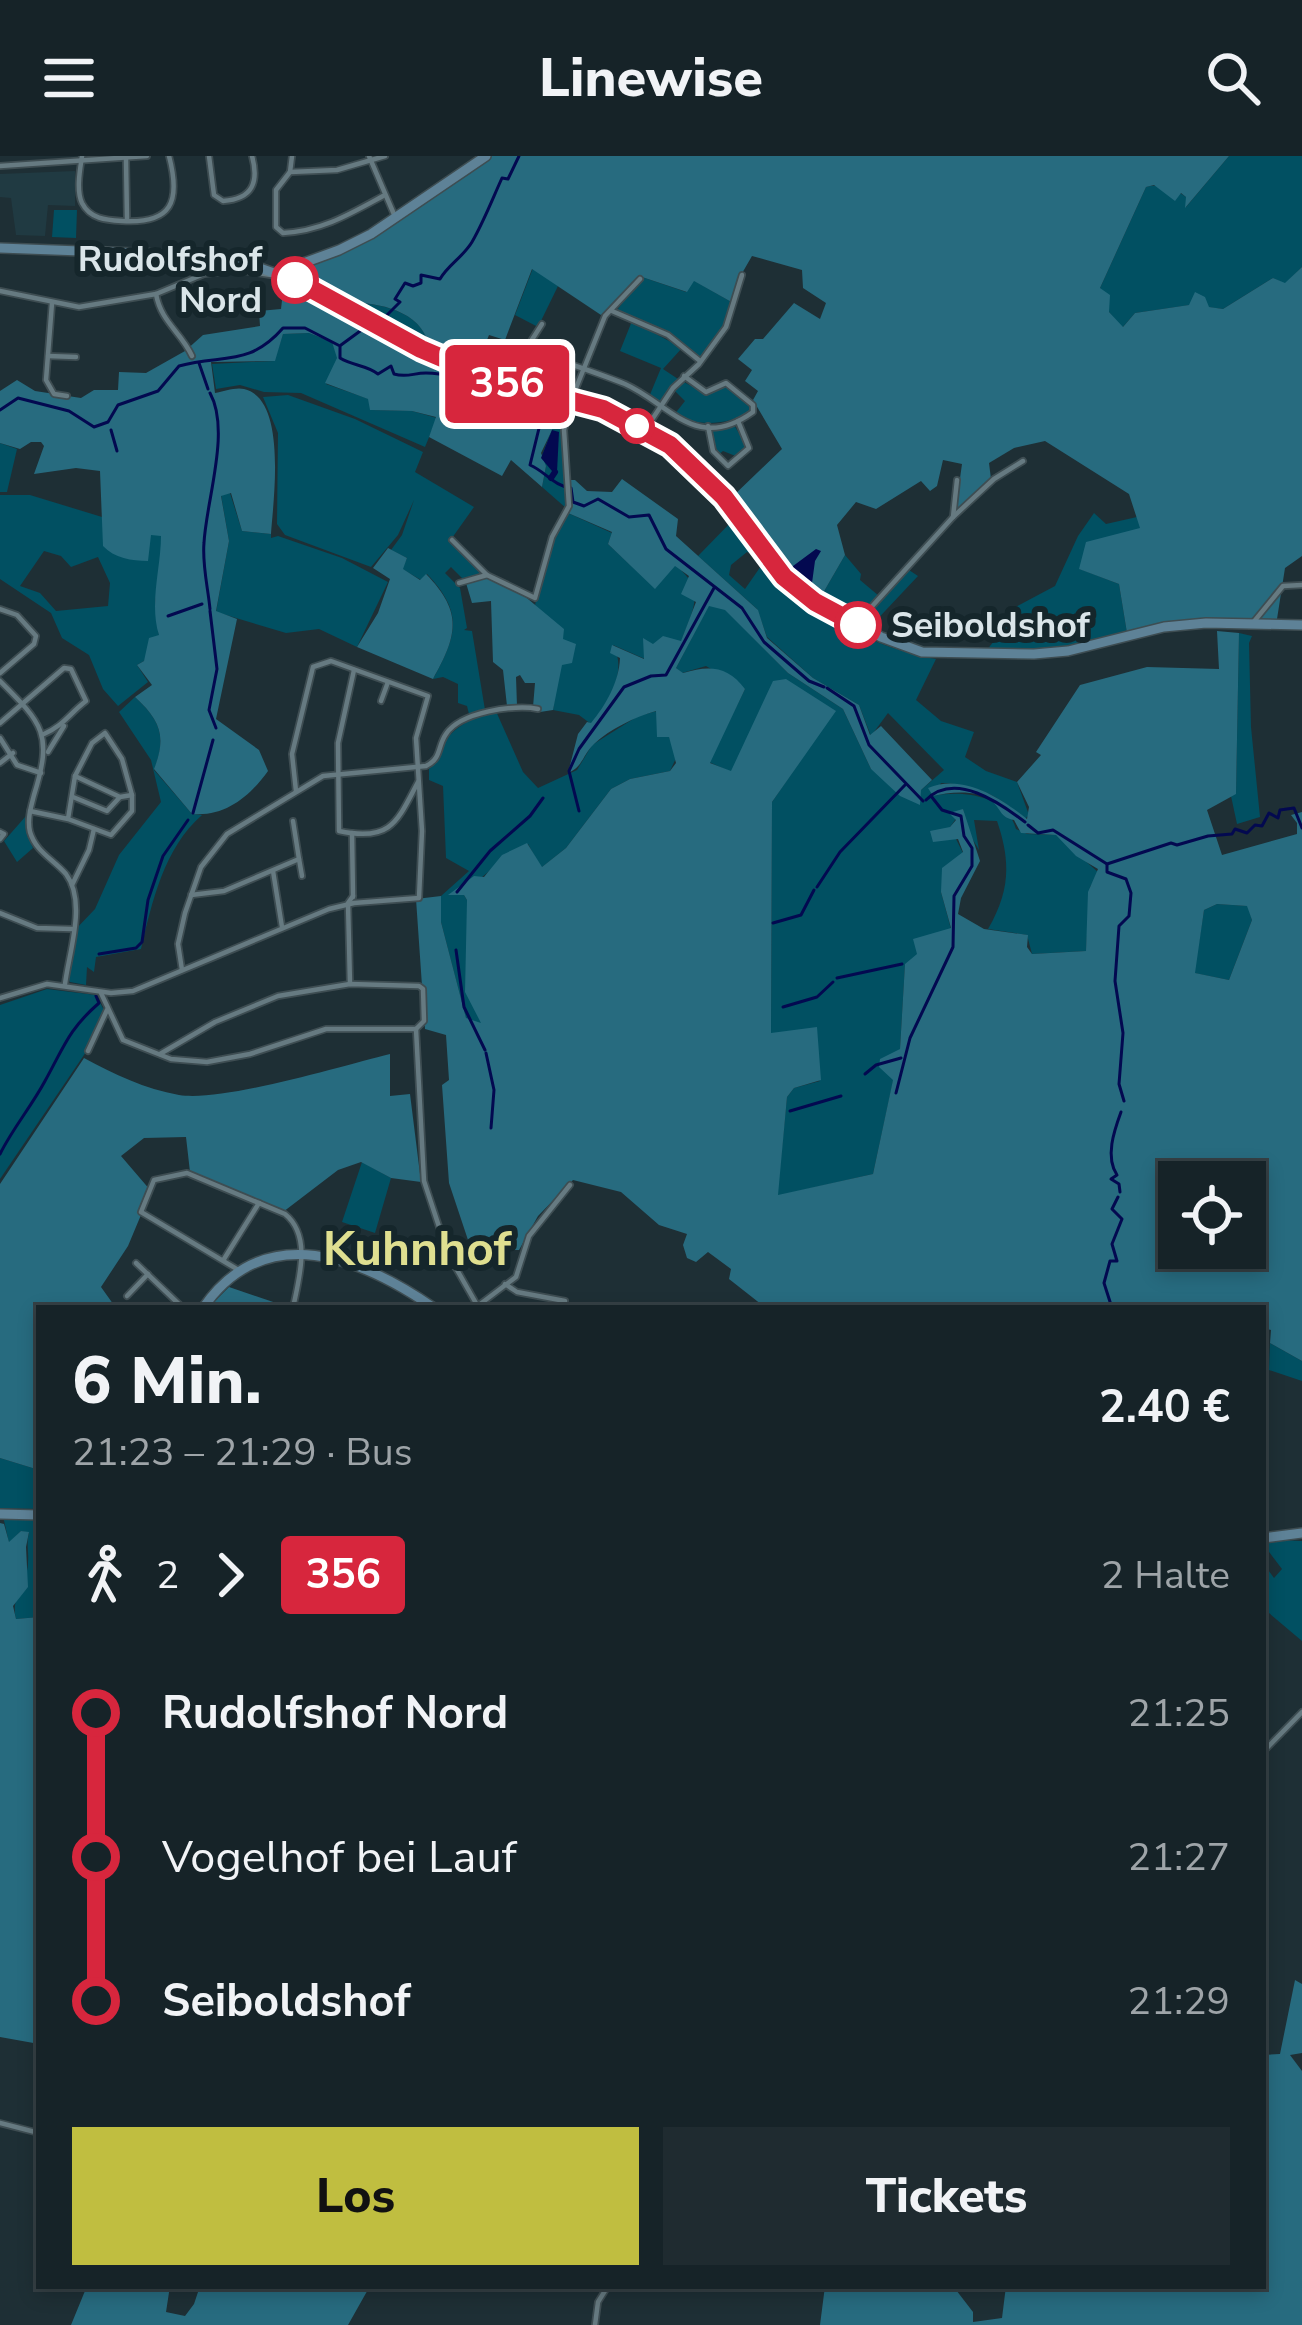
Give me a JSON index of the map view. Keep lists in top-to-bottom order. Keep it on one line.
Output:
{"districts":["Kuhnhof"],"places":["Rudolfshof Nord","Seiboldshof"],"lines":["bus line 356"],"page":{"header":"Linewise","on_map":"356","heading":["6 Min.","21:23 – 21:29 · Bus","2.40 €"],"legs":["2","356","2 Halte"],"list":[{"name":"Rudolfshof Nord","value":"21:25"},{"name":"Vogelhof bei Lauf","value":"21:27"},{"name":"Seiboldshof","value":"21:29"}],"buttons":["Los","Tickets"]}}
